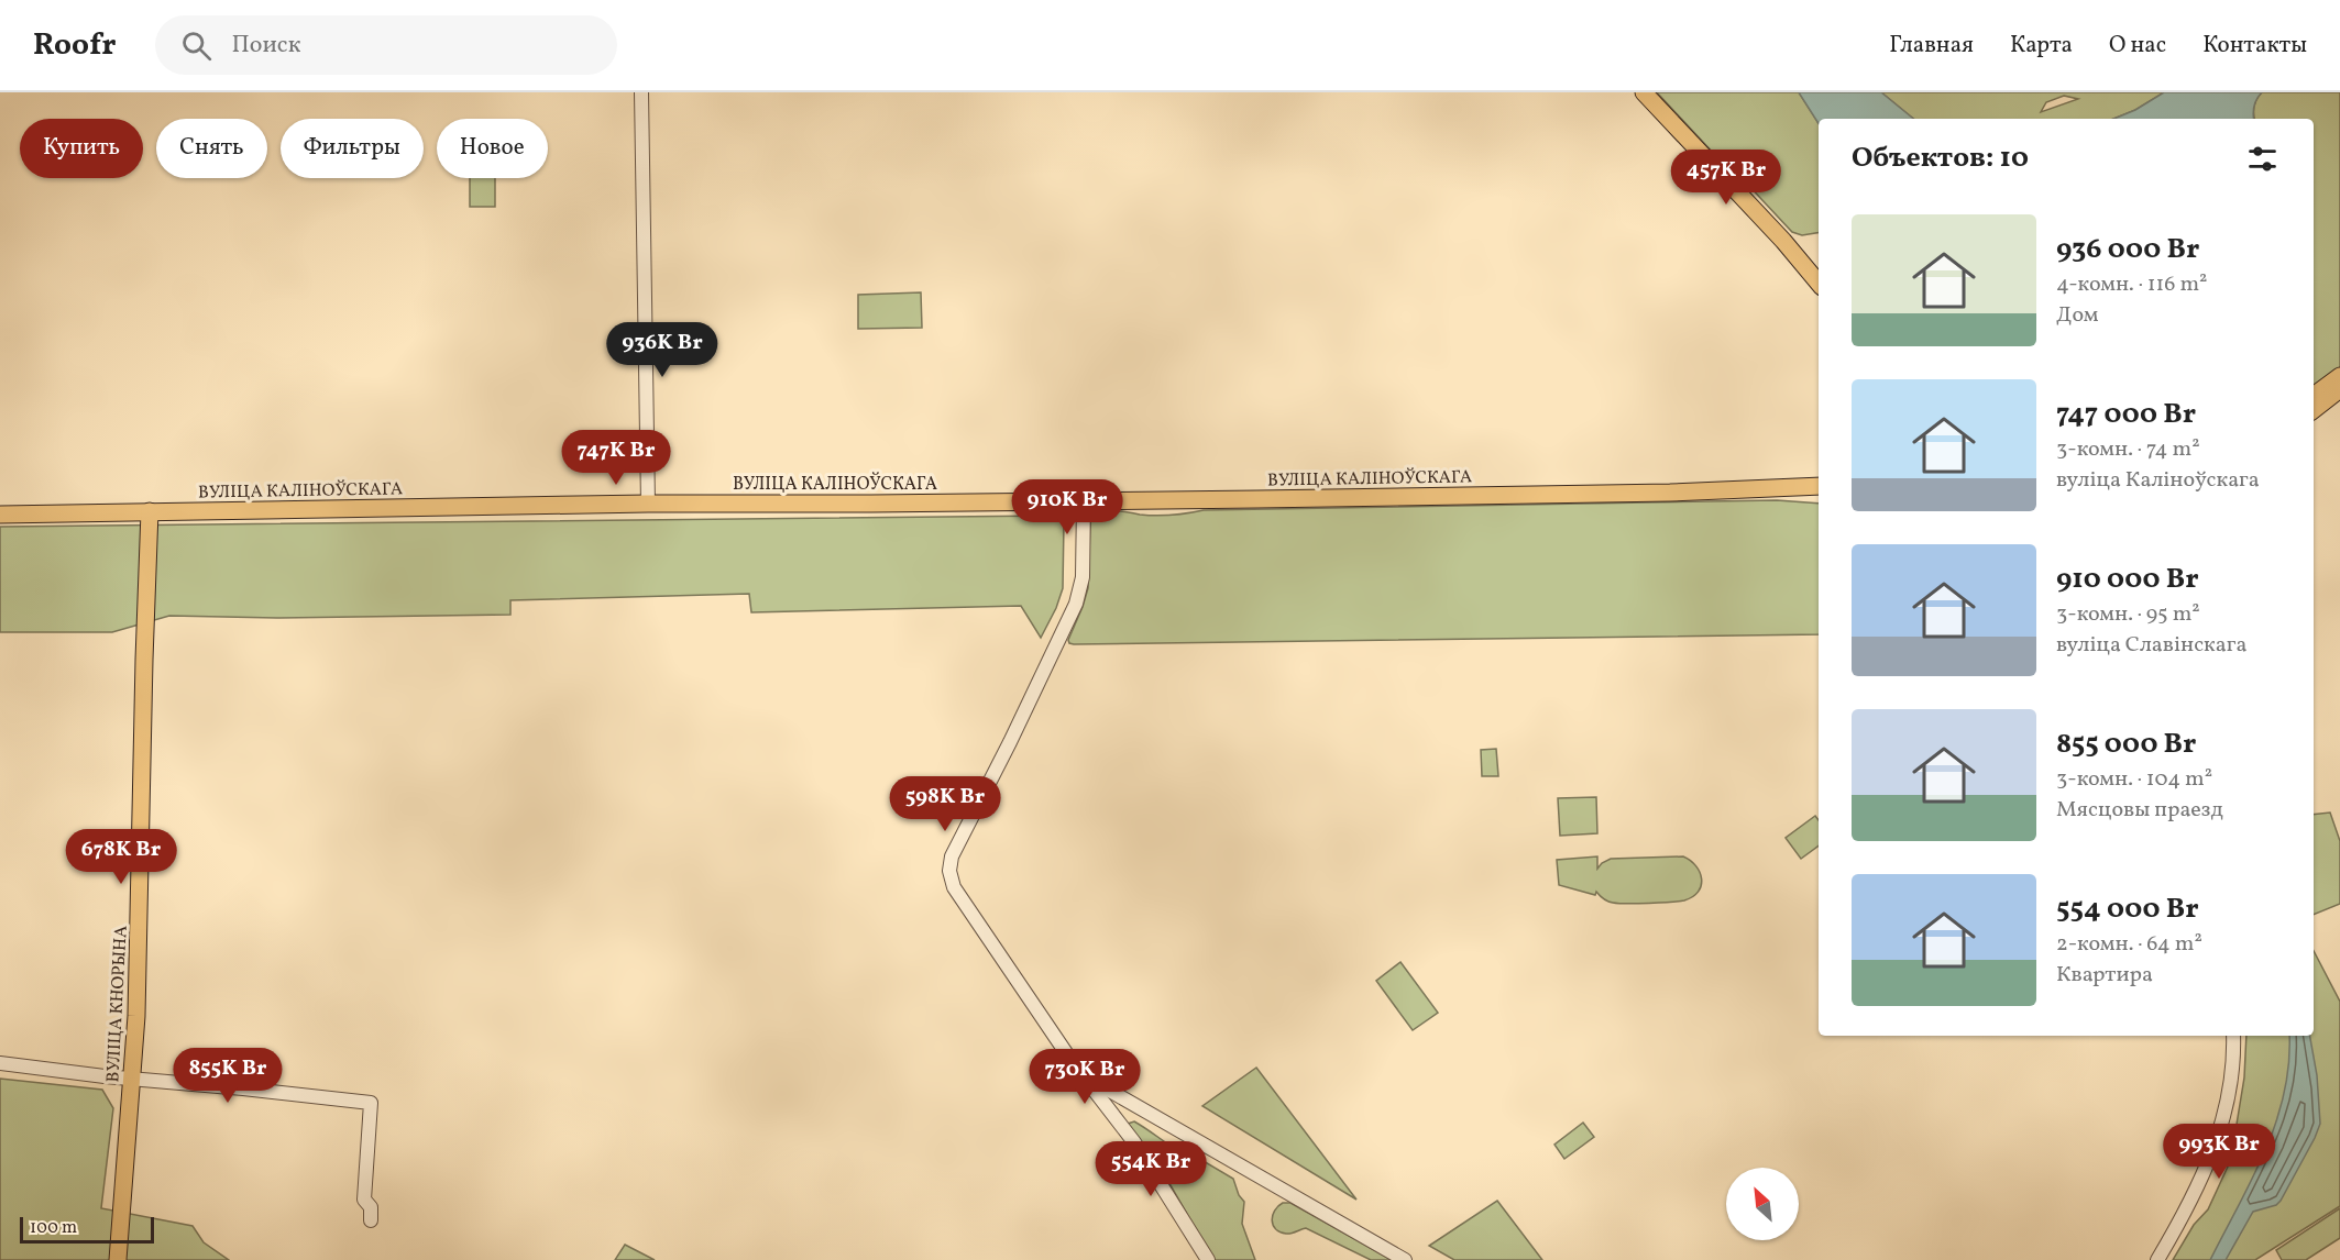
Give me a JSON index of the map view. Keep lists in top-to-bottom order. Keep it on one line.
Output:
{"streets":{"main road":["ВУЛІЦА КАЛІНОЎСКАГА","ВУЛІЦА КНОРЫНА"]},"crossings":[["ВУЛІЦА КАЛІНОЎСКАГА","ВУЛІЦА КНОРЫНА"]],"scale_bar":"100 m","north":"top left","page":{"header":"Roofr","search":"Поиск","nav":["Главная","Карта","О нас","Контакты"],"chip":["Купить","Снять","Фильтры","Новое"],"heading":"Объектов: 10","price":["457K Br","936K Br","747K Br","910K Br","598K Br","678K Br","855K Br","730K Br","993K Br","554K Br"],"list":[{"name":"936 000 Br","note":"4-комн. · 116 m² · Дом"},{"name":"747 000 Br","note":"3-комн. · 74 m² · вуліца Каліноўскага"},{"name":"910 000 Br","note":"3-комн. · 95 m² · вуліца Славінскага"},{"name":"855 000 Br","note":"3-комн. · 104 m² · Мясцовы праезд"},{"name":"554 000 Br","note":"2-комн. · 64 m² · Квартира"}],"scale":"100 m"}}
